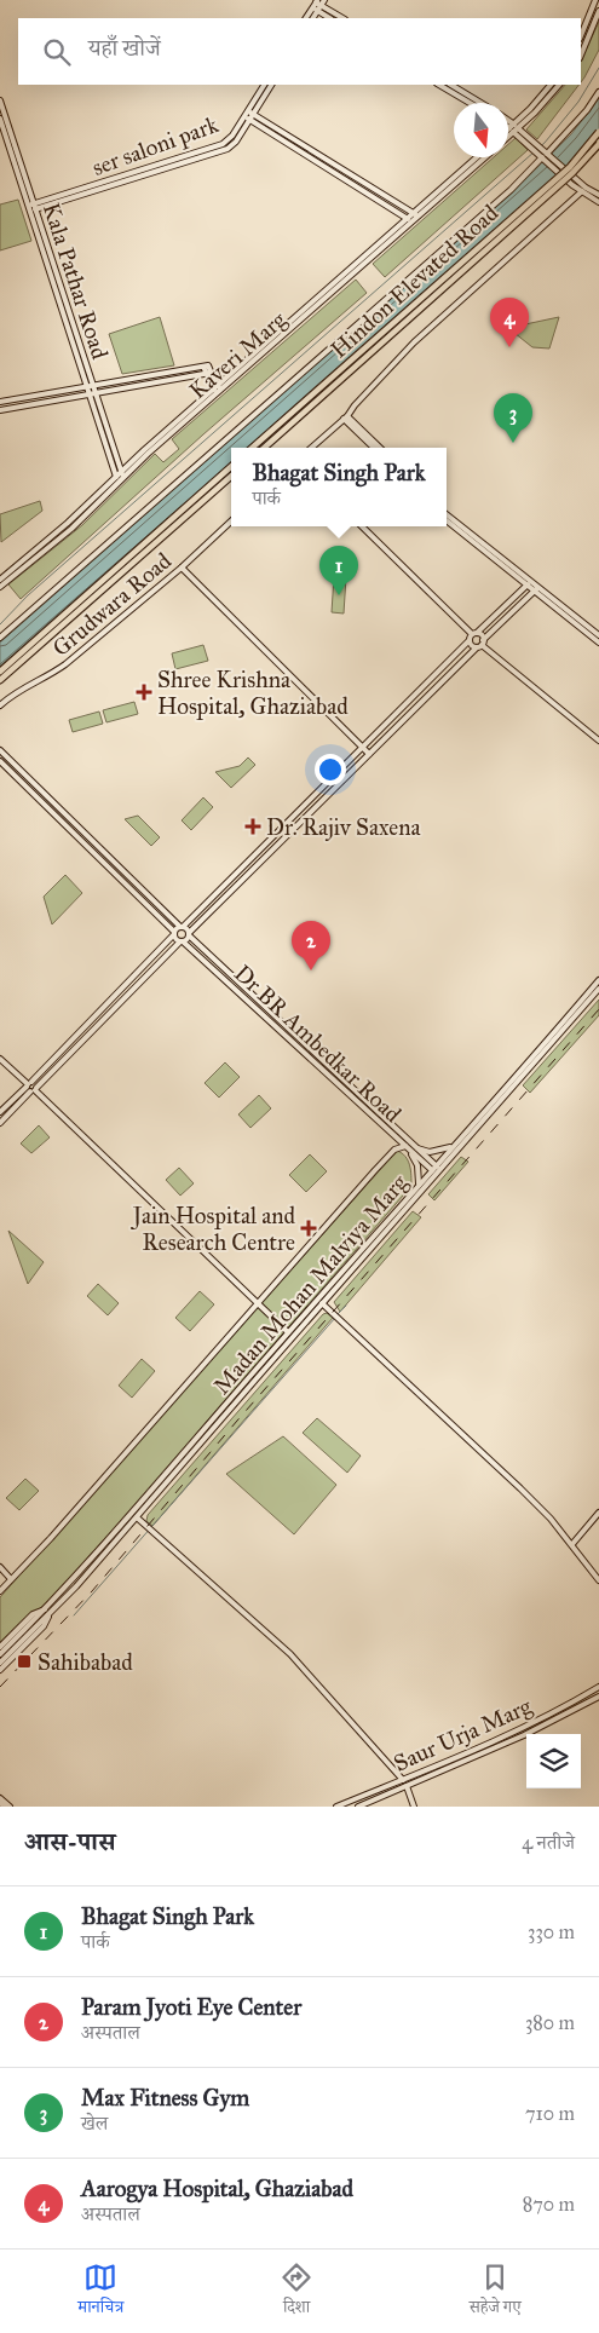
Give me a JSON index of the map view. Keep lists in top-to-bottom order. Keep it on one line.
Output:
{"streets":{"highway":["Hindon Elevated Road"],"street":["ser saloni park","Kala Pathar Road","Kaveri Marg","Grudwara Road","Dr BR Ambedkar Road","Madan Mohan Malviya Marg","Saur Urja Marg"]},"crossings":[["Kala Pathar Road","Kaveri Marg"],["Dr BR Ambedkar Road","Madan Mohan Malviya Marg"]],"places":{"health":["Shree Krishna Hospital, Ghaziabad","Dr. Rajiv Saxena","Jain Hospital and Research Centre"],"transit":["Sahibabad"]},"north":"bottom","page":{"search":"यहाँ खोजें","pins":["4","3","1","2"],"popup":["Bhagat Singh Park","पार्क"],"heading":["आस-पास","4 नतीजे"],"list":[{"mark":"1","name":"Bhagat Singh Park","note":"पार्क","value":"330 m"},{"mark":"2","name":"Param Jyoti Eye Center","note":"अस्पताल","value":"380 m"},{"mark":"3","name":"Max Fitness Gym","note":"खेल","value":"710 m"},{"mark":"4","name":"Aarogya Hospital, Ghaziabad","note":"अस्पताल","value":"870 m"}],"nav":["मानचित्र","दिशा","सहेजे गए"]}}
